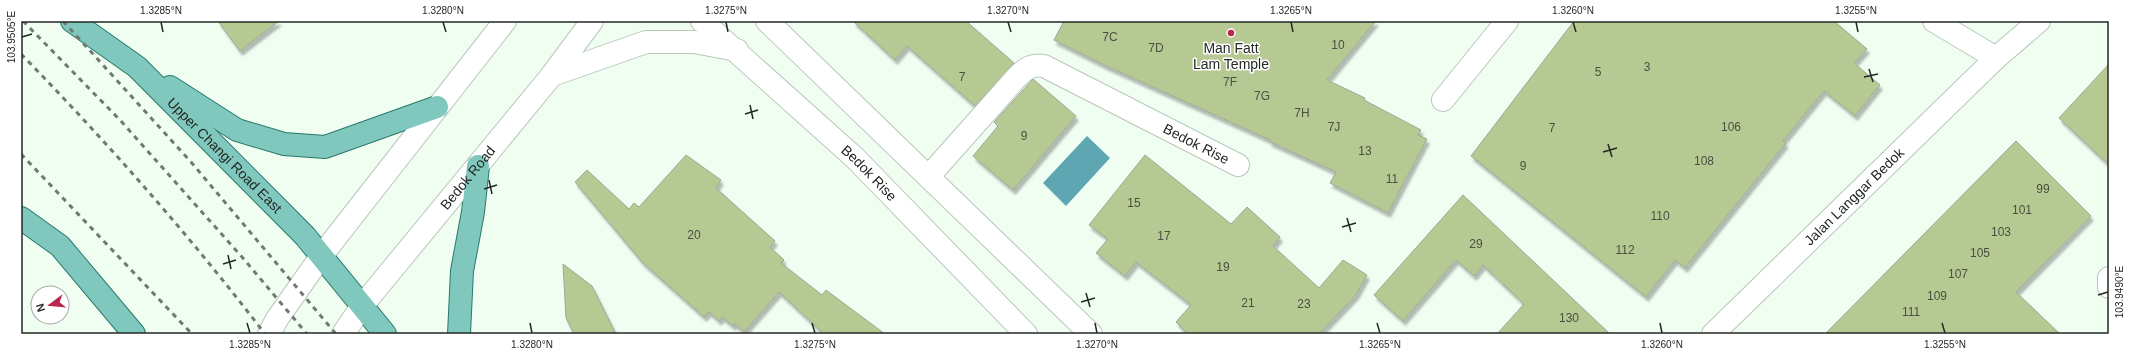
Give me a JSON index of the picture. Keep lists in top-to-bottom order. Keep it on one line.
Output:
{"streets":{"main road":["Upper Changi Road East"],"street":["Bedok Rise","Bedok Road","Jalan Langgar Bedok"]},"crossings":[["Upper Changi Road East","Bedok Road"]],"places":["Man Fatt Lam Temple"],"house_numbers":["7C","10","7D","3","5","7","7F","7G","7H","7J","106","7","9","13","108","9","11","99","15","101","110","103","20","17","29","112","105","19","107","109","21","23","111","130"],"north":"left","coordinates":["1.3285°N","1.3280°N","1.3275°N","1.3270°N","1.3265°N","1.3260°N","1.3255°N","103.9505°E","103.9490°E"]}
